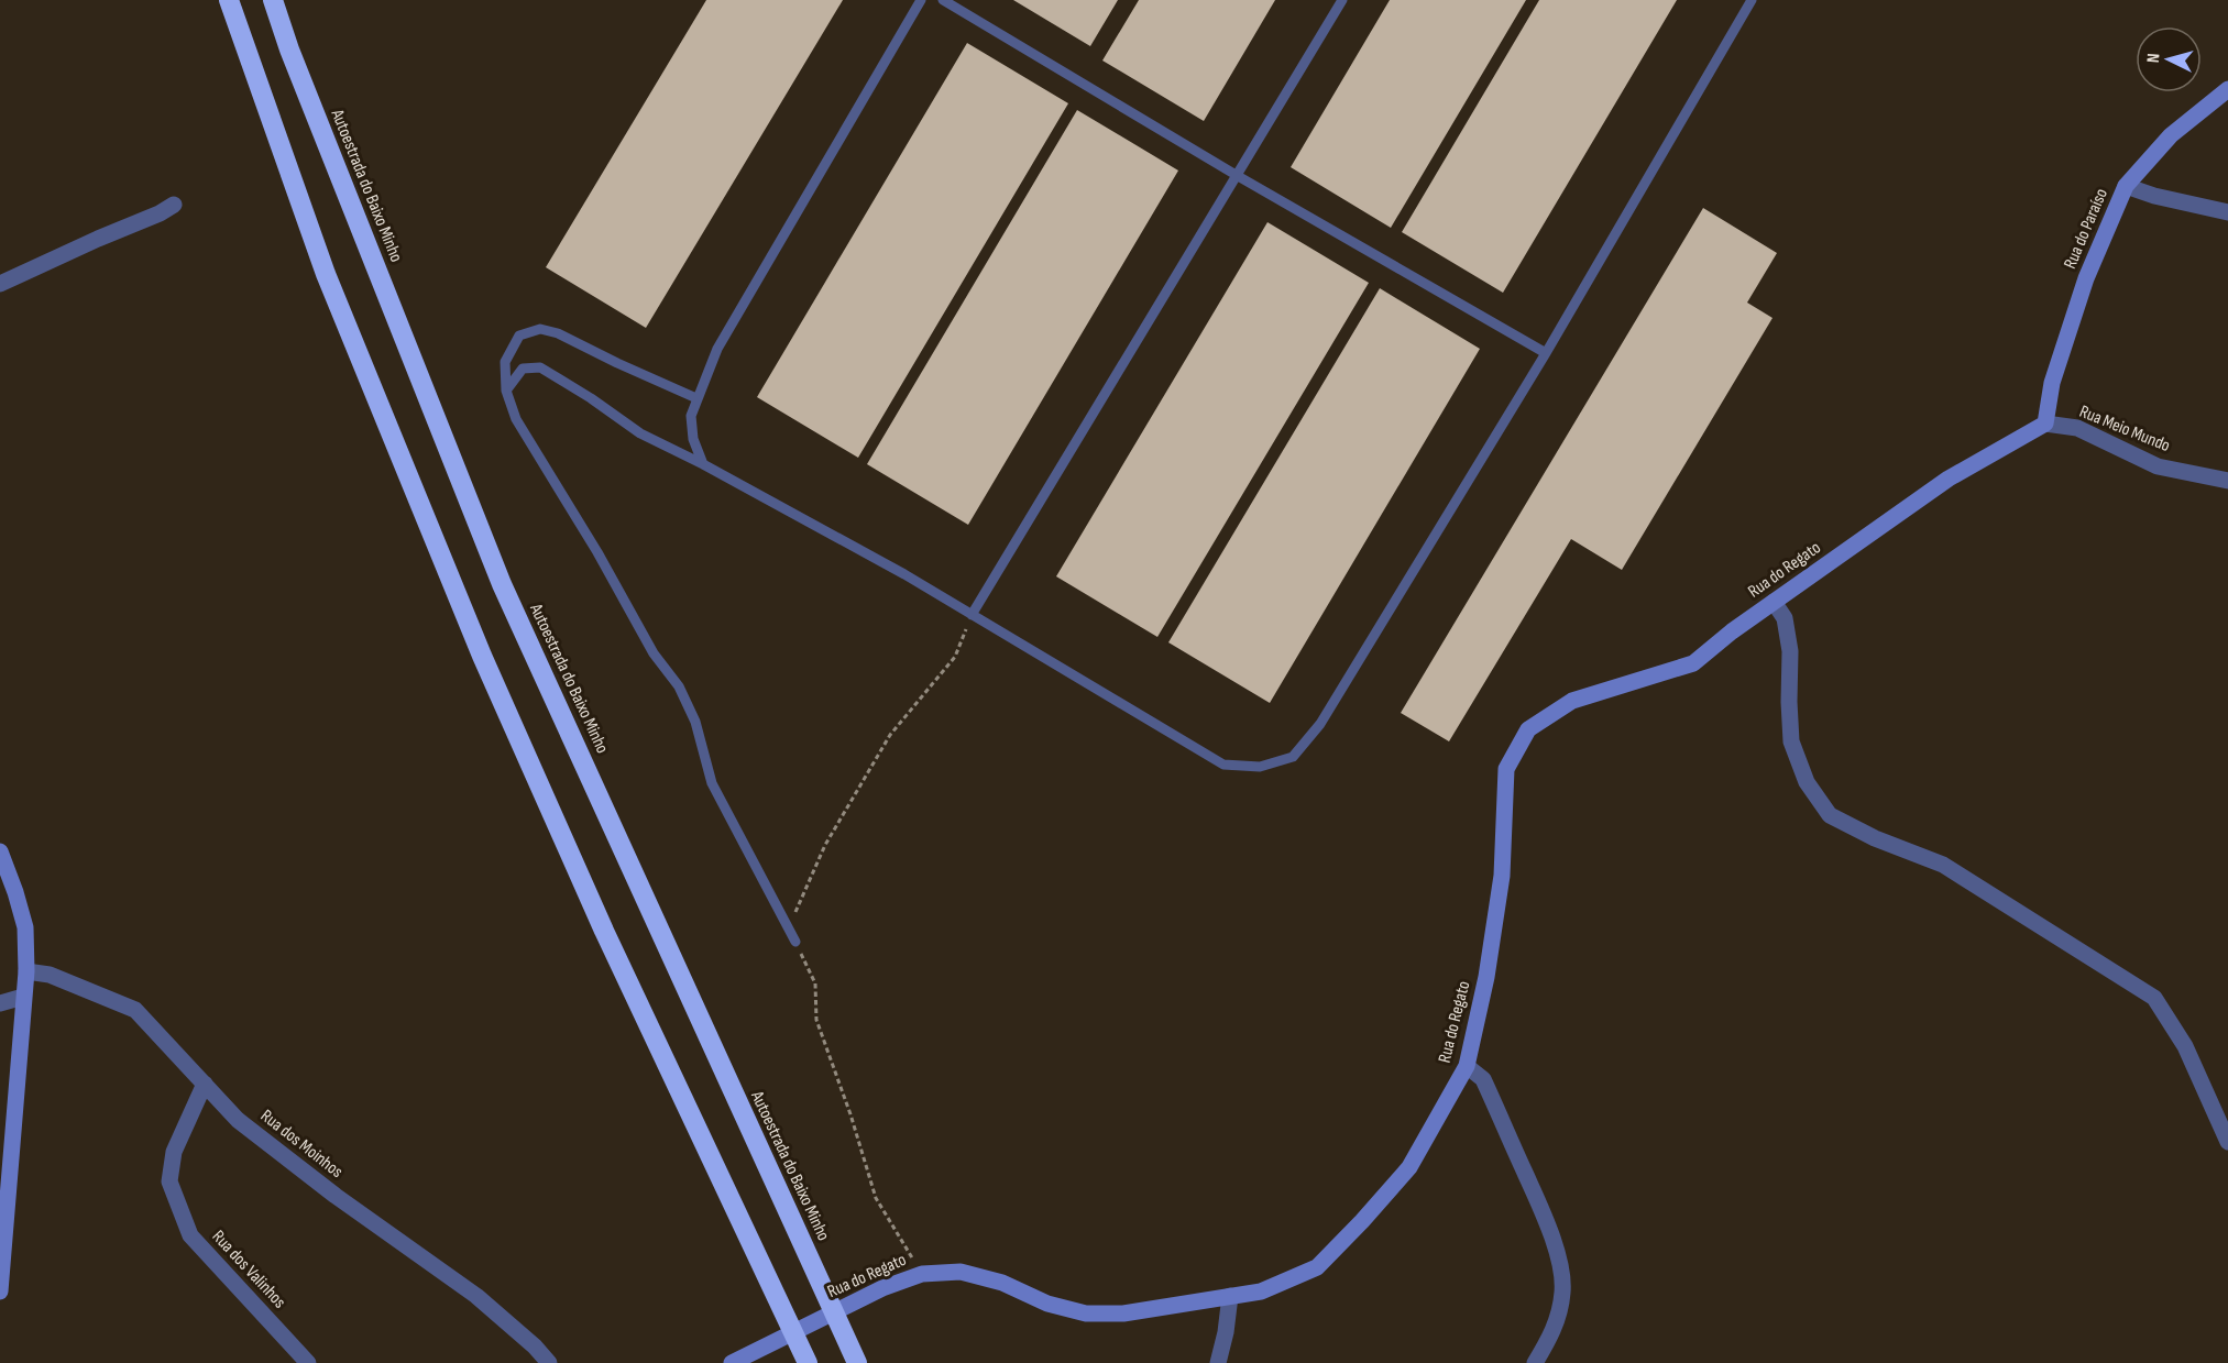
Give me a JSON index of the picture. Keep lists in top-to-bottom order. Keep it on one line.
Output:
{"streets":{"highway":["Autoestrada do Baixo Minho"],"street":["Rua do Paraíso","Rua Meio Mundo","Rua do Regato","Rua dos Moinhos","Rua dos Valinhos"]},"crossings":[["Rua do Paraíso","Rua Meio Mundo"],["Rua do Paraíso","Rua do Regato"],["Rua Meio Mundo","Rua do Regato"],["Rua dos Moinhos","Rua dos Valinhos"]],"north":"left"}
